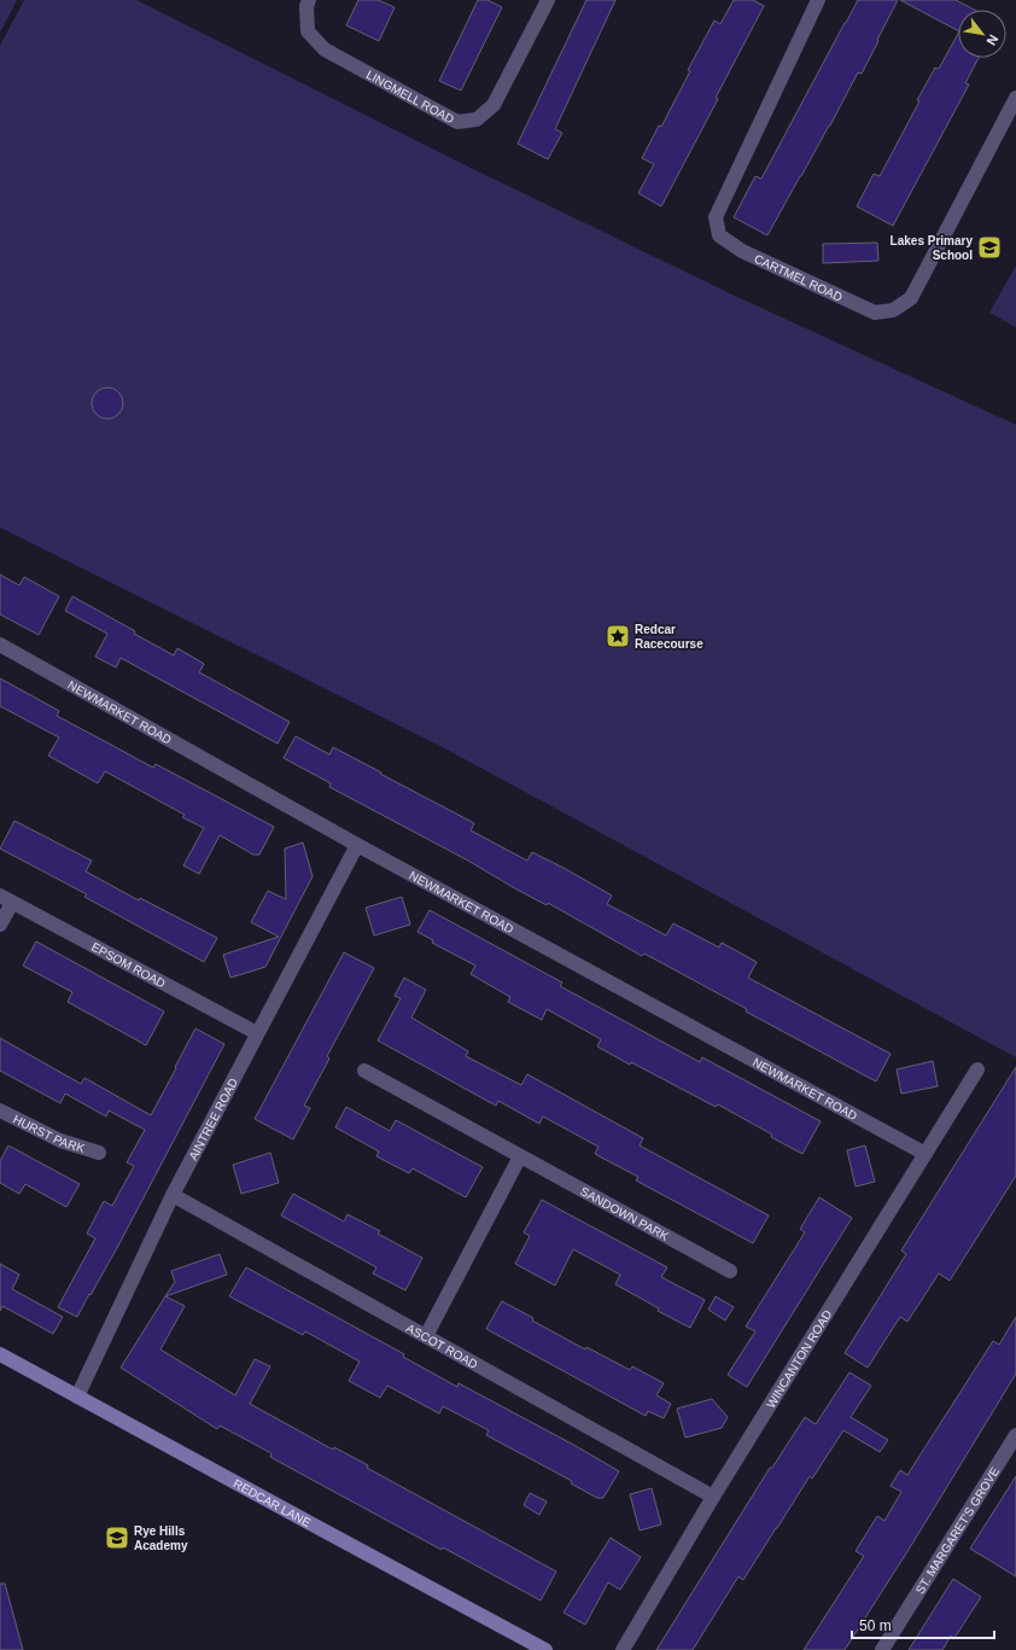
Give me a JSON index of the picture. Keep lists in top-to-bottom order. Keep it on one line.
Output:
{"streets":{"main road":["REDCAR LANE"],"street":["LINGMELL ROAD","CARTMEL ROAD","NEWMARKET ROAD","EPSOM ROAD","AINTREE ROAD","HURST PARK","SANDOWN PARK","ASCOT ROAD","WINCANTON ROAD","ST. MARGARET'S GROVE"]},"crossings":[["NEWMARKET ROAD","AINTREE ROAD"],["NEWMARKET ROAD","WINCANTON ROAD"],["EPSOM ROAD","AINTREE ROAD"],["AINTREE ROAD","ASCOT ROAD"],["AINTREE ROAD","REDCAR LANE"],["ASCOT ROAD","WINCANTON ROAD"]],"places":{"school or university":["Lakes Primary School","Rye Hills Academy"],"place":["Redcar Racecourse"]},"scale_bar":"50 m","north":"bottom right"}
